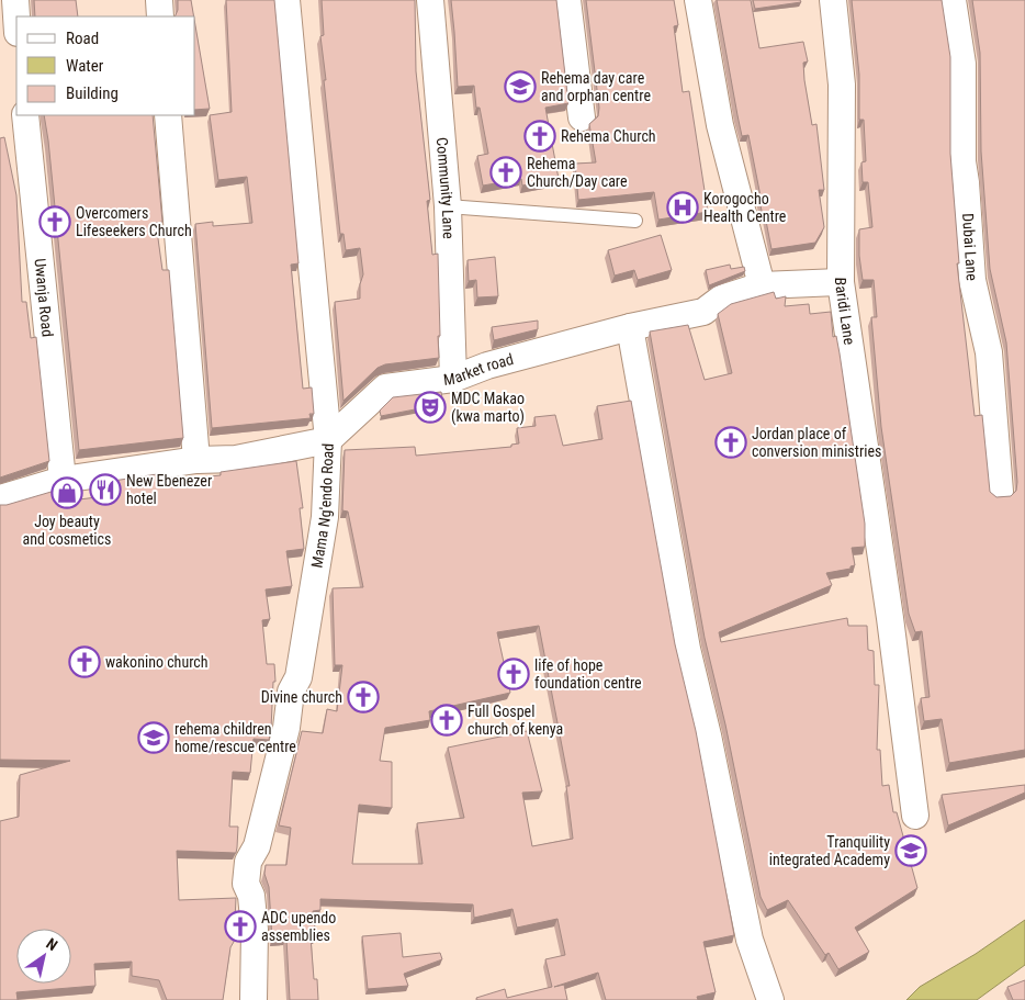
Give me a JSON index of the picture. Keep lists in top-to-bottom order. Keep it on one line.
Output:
{"streets":{"street":["Community Lane","Dubai Lane","Uwanja Road","Baridi Lane","Market road","Mama Ng'endo Road"]},"crossings":[["Community Lane","Market road"],["Baridi Lane","Market road"],["Market road","Mama Ng'endo Road"]],"places":{"school or university":["Rehema day care and orphan centre","rehema children home/rescue centre","Tranquility integrated Academy"],"church":["Rehema Church","Rehema Church/Day care","Overcomers Lifeseekers Church","Jordan place of conversion ministries","wakonino church","life of hope foundation centre","Divine church","Full Gospel church of kenya","ADC upendo assemblies"],"hospital":["Korogocho Health Centre"],"theatre":["MDC Makao (kwa marto)"],"restaurant":["New Ebenezer hotel"],"shop":["Joy beauty and cosmetics"]},"legend":["Road","Water","Building"],"north":"top right"}
